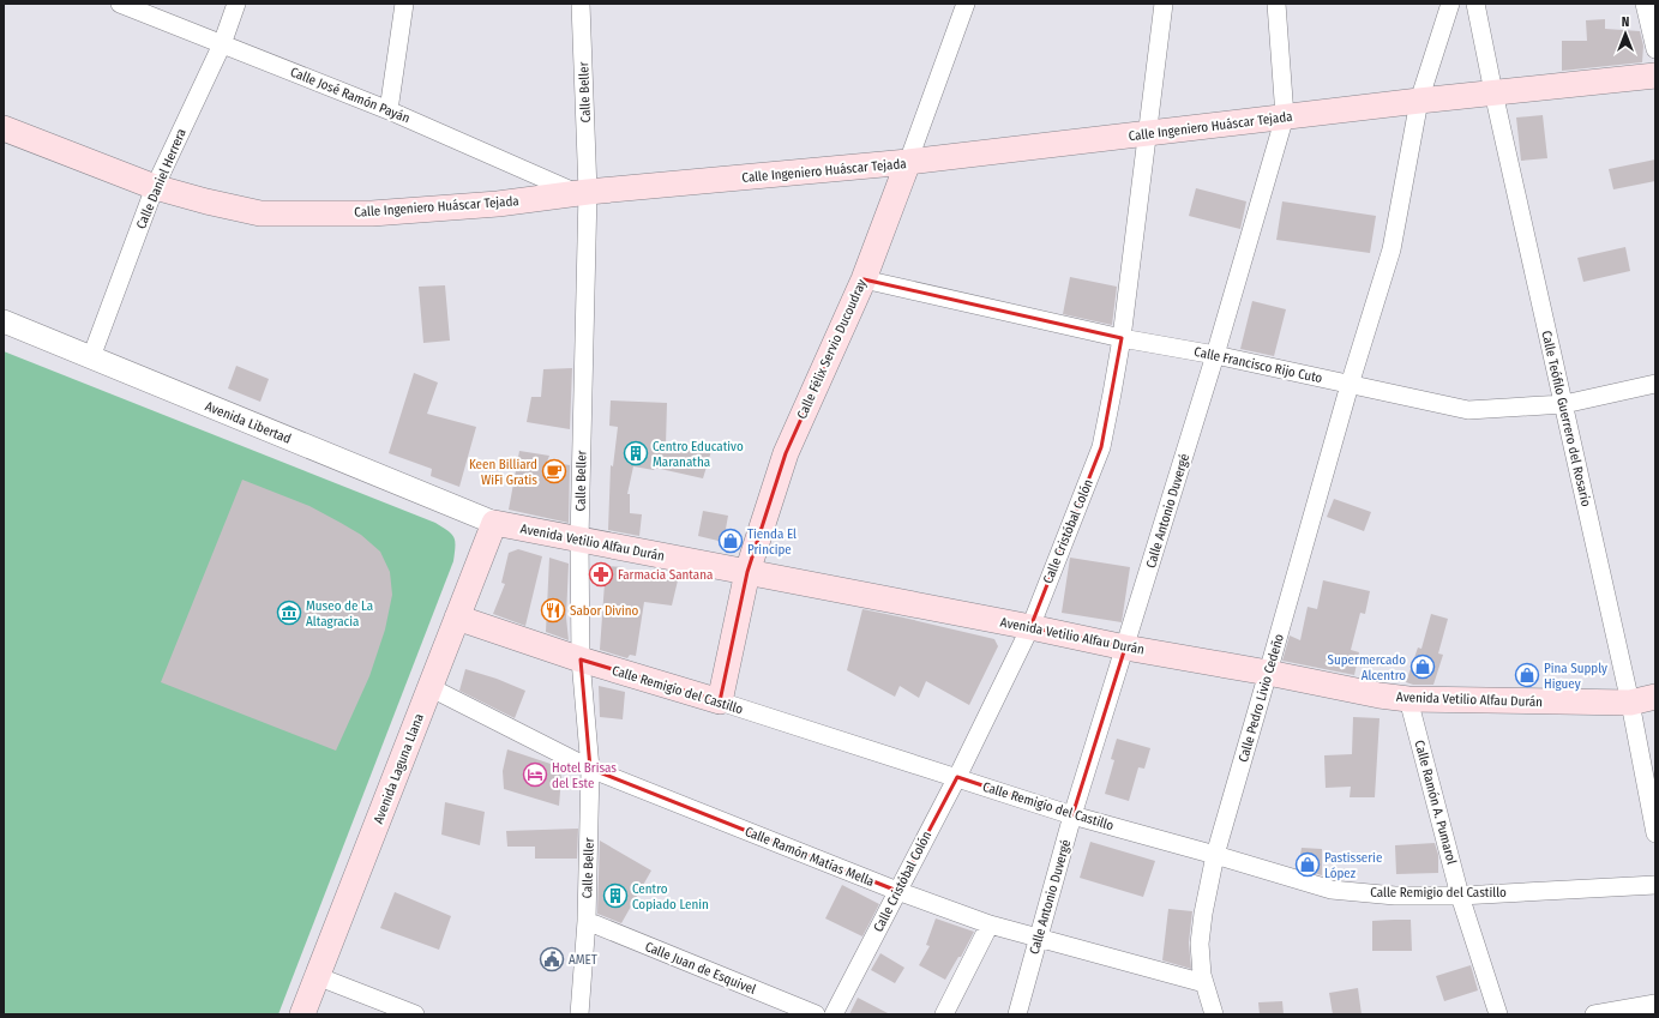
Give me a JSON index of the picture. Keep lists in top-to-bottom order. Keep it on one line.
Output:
{"streets":{"main road":["Calle Ingeniero Huáscar Tejada","Calle Félix Servio Ducoudray","Avenida Vetilio Alfau Durán","Calle Remigio del Castillo","Avenida Laguna Llana"],"street":["Calle Beller","Calle José Ramón Payán","Calle Daniel Herrera","Calle Francisco Rijo Cuto","Calle Teófilo Guerrero del Rosario","Avenida Libertad","Calle Antonio Duvergé","Calle Cristóbal Colón","Calle Pedro Livio Cedeño","Calle Ramón A. Pumarol","Calle Ramón Matías Mella","Calle Juan de Esquivel"]},"crossings":[["Calle Beller","Calle José Ramón Payán"],["Calle Beller","Calle Ingeniero Huáscar Tejada"],["Calle Beller","Avenida Vetilio Alfau Durán"],["Calle Beller","Calle Remigio del Castillo"],["Calle Beller","Calle Ramón Matías Mella"],["Calle Beller","Calle Juan de Esquivel"],["Calle José Ramón Payán","Calle Ingeniero Huáscar Tejada"],["Calle José Ramón Payán","Calle Daniel Herrera"],["Calle Ingeniero Huáscar Tejada","Calle Daniel Herrera"],["Calle Ingeniero Huáscar Tejada","Calle Félix Servio Ducoudray"],["Calle Ingeniero Huáscar Tejada","Calle Teófilo Guerrero del Rosario"],["Calle Ingeniero Huáscar Tejada","Calle Antonio Duvergé"],["Calle Ingeniero Huáscar Tejada","Calle Cristóbal Colón"],["Calle Ingeniero Huáscar Tejada","Calle Pedro Livio Cedeño"],["Calle Daniel Herrera","Avenida Libertad"],["Calle Félix Servio Ducoudray","Calle Francisco Rijo Cuto"],["Calle Félix Servio Ducoudray","Avenida Vetilio Alfau Durán"],["Calle Félix Servio Ducoudray","Calle Remigio del Castillo"],["Calle Francisco Rijo Cuto","Calle Teófilo Guerrero del Rosario"],["Calle Francisco Rijo Cuto","Calle Antonio Duvergé"],["Calle Francisco Rijo Cuto","Calle Cristóbal Colón"],["Calle Francisco Rijo Cuto","Calle Pedro Livio Cedeño"],["Calle Teófilo Guerrero del Rosario","Avenida Vetilio Alfau Durán"],["Avenida Libertad","Avenida Vetilio Alfau Durán"],["Avenida Libertad","Avenida Laguna Llana"],["Calle Antonio Duvergé","Avenida Vetilio Alfau Durán"],["Calle Antonio Duvergé","Calle Remigio del Castillo"],["Calle Antonio Duvergé","Calle Ramón Matías Mella"],["Calle Cristóbal Colón","Avenida Vetilio Alfau Durán"],["Calle Cristóbal Colón","Calle Remigio del Castillo"],["Calle Cristóbal Colón","Calle Ramón Matías Mella"],["Avenida Vetilio Alfau Durán","Calle Pedro Livio Cedeño"],["Avenida Vetilio Alfau Durán","Avenida Laguna Llana"],["Avenida Vetilio Alfau Durán","Calle Ramón A. Pumarol"],["Calle Remigio del Castillo","Calle Pedro Livio Cedeño"],["Calle Remigio del Castillo","Avenida Laguna Llana"],["Calle Remigio del Castillo","Calle Ramón A. Pumarol"],["Calle Pedro Livio Cedeño","Calle Ramón Matías Mella"],["Avenida Laguna Llana","Calle Ramón Matías Mella"]],"places":{"building":["Centro Educativo Maranatha","Centro Copiado Lenin"],"cafe":["Keen Billiard WiFi Gratis"],"shop":["Tienda El Principe","Supermercado Alcentro","Pina Supply Higuey","Pastisserie López"],"pharmacy":["Farmacia Santana"],"restaurant":["Sabor Divino"],"museum":["Museo de La Altagracia"],"hotel":["Hotel Brisas del Este"],"public building":["AMET"]},"north":"top"}
